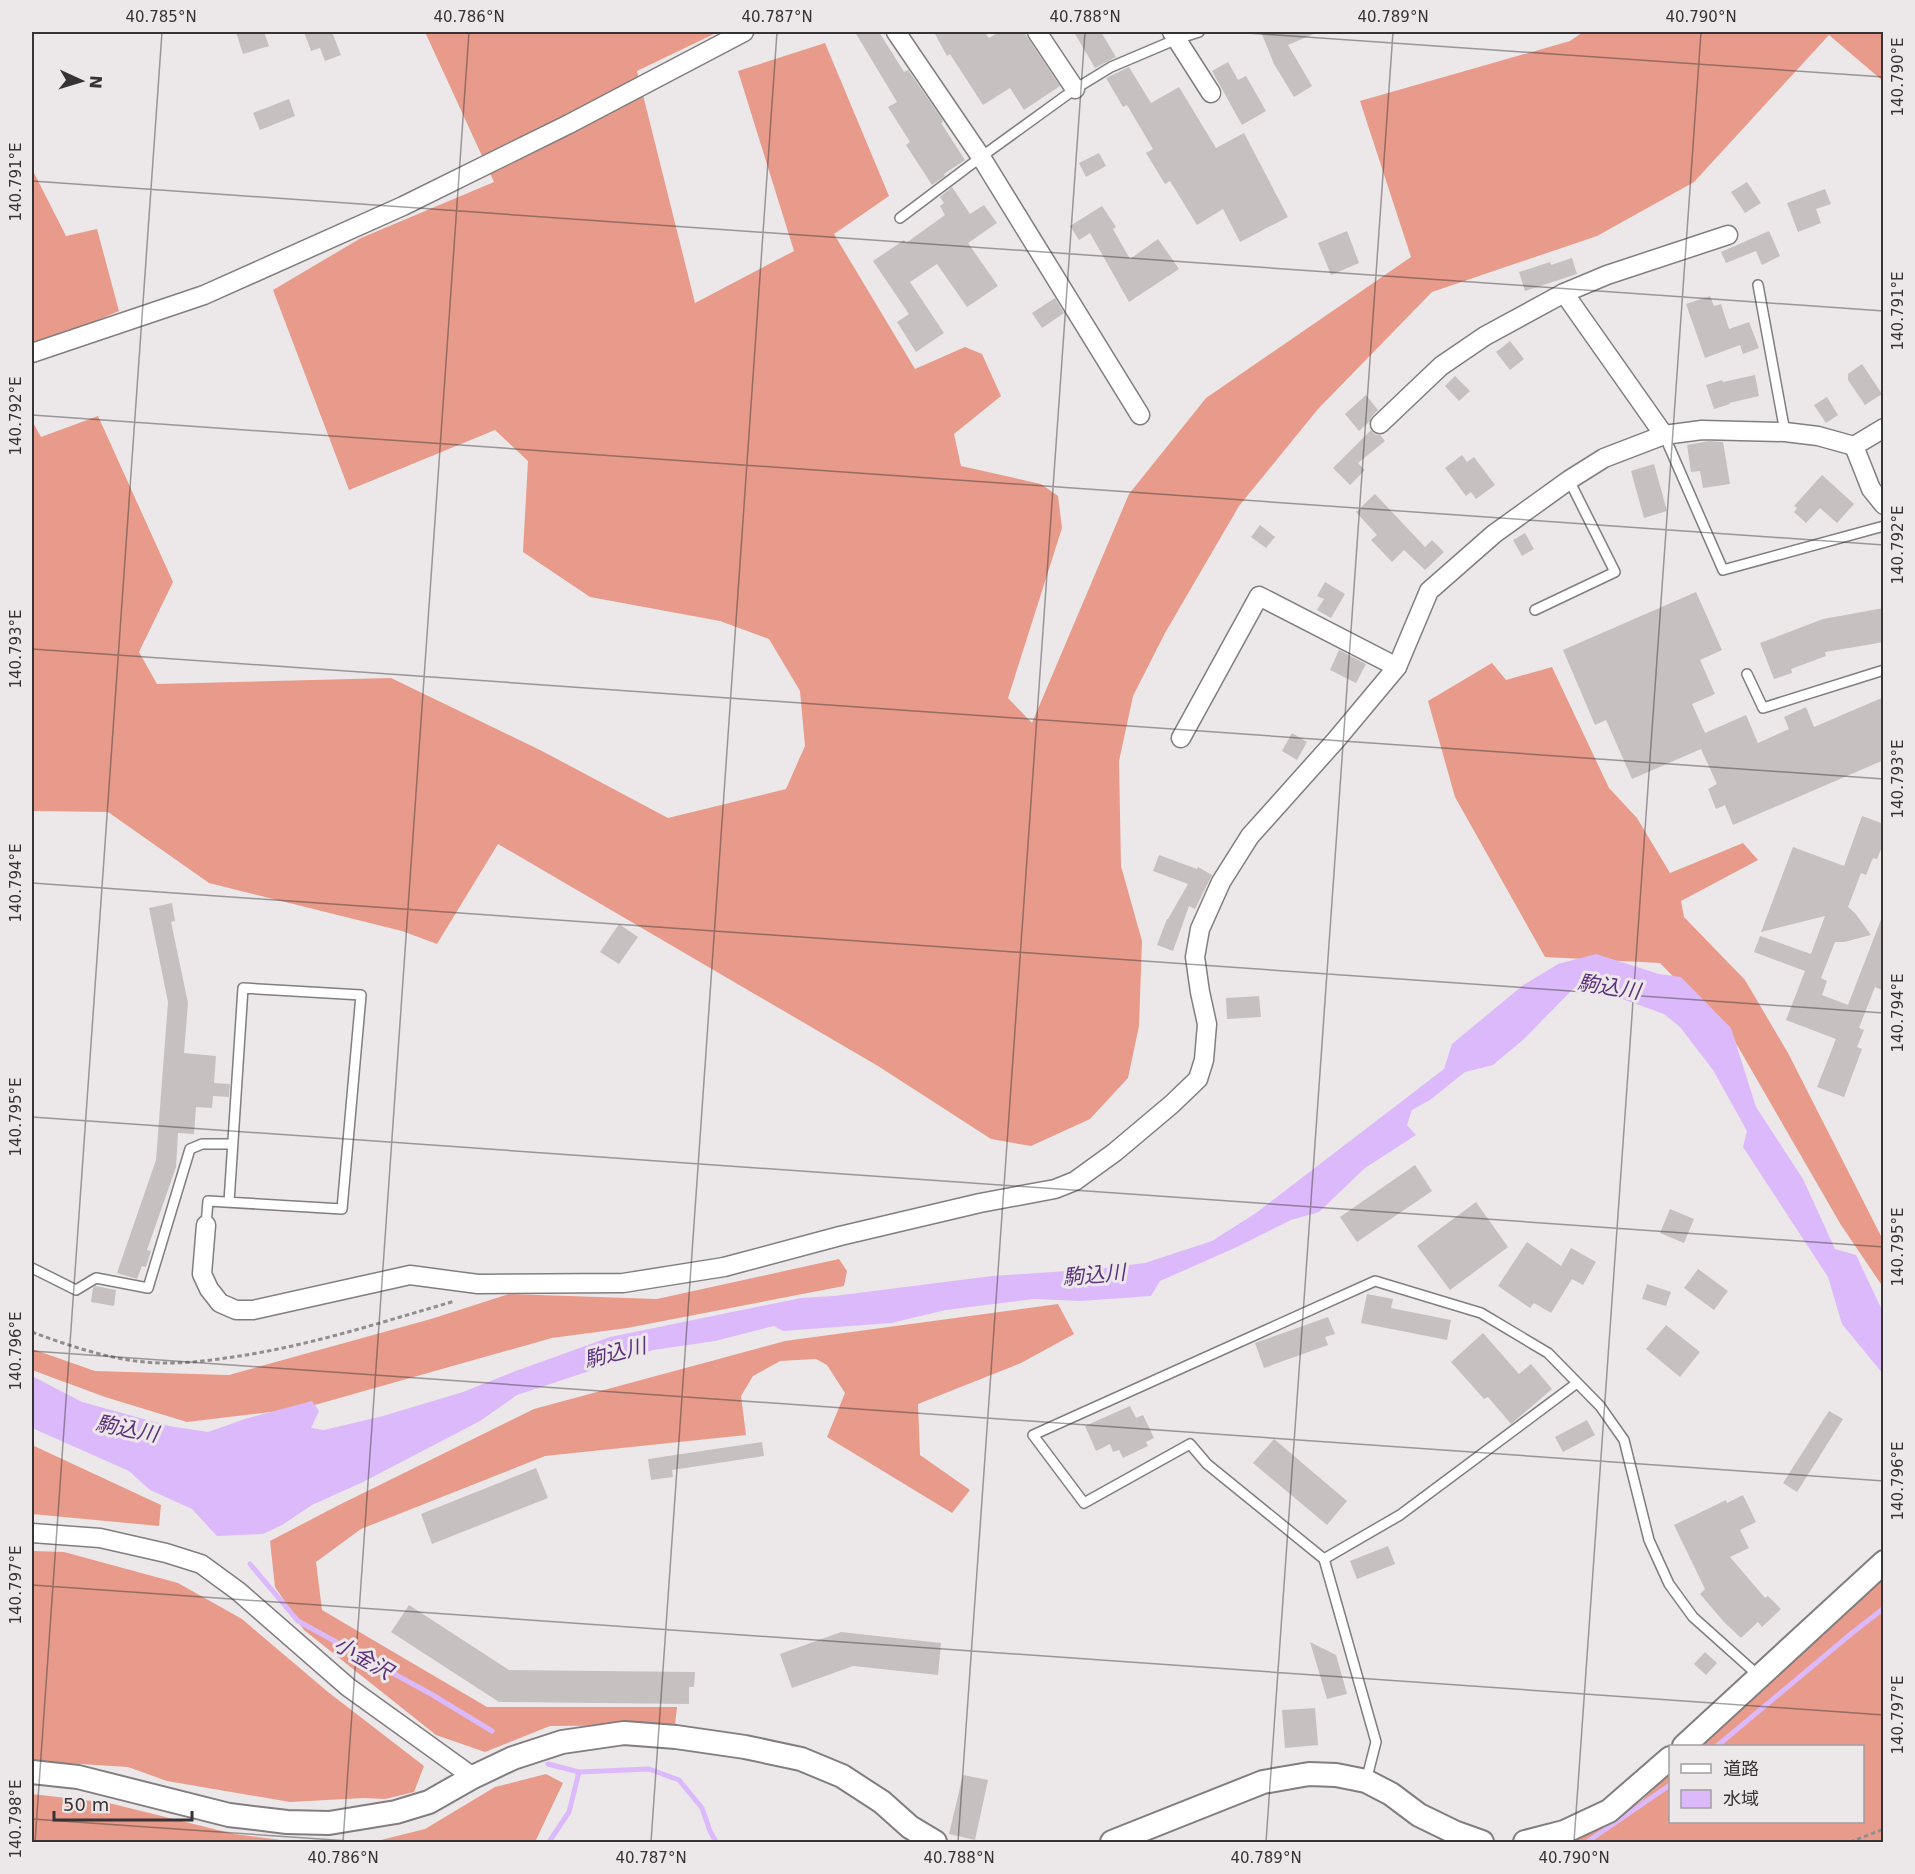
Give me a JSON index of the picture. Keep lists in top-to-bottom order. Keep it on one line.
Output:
{"water":["駒込川","小金沢"],"legend":["道路","水域"],"scale_bar":"50 m","north":"right","coordinates":["40.785°N","40.786°N","40.787°N","40.788°N","40.789°N","40.790°N","140.790°E","140.791°E","140.792°E","140.793°E","140.794°E","140.795°E","140.796°E","140.797°E","140.798°E"]}
